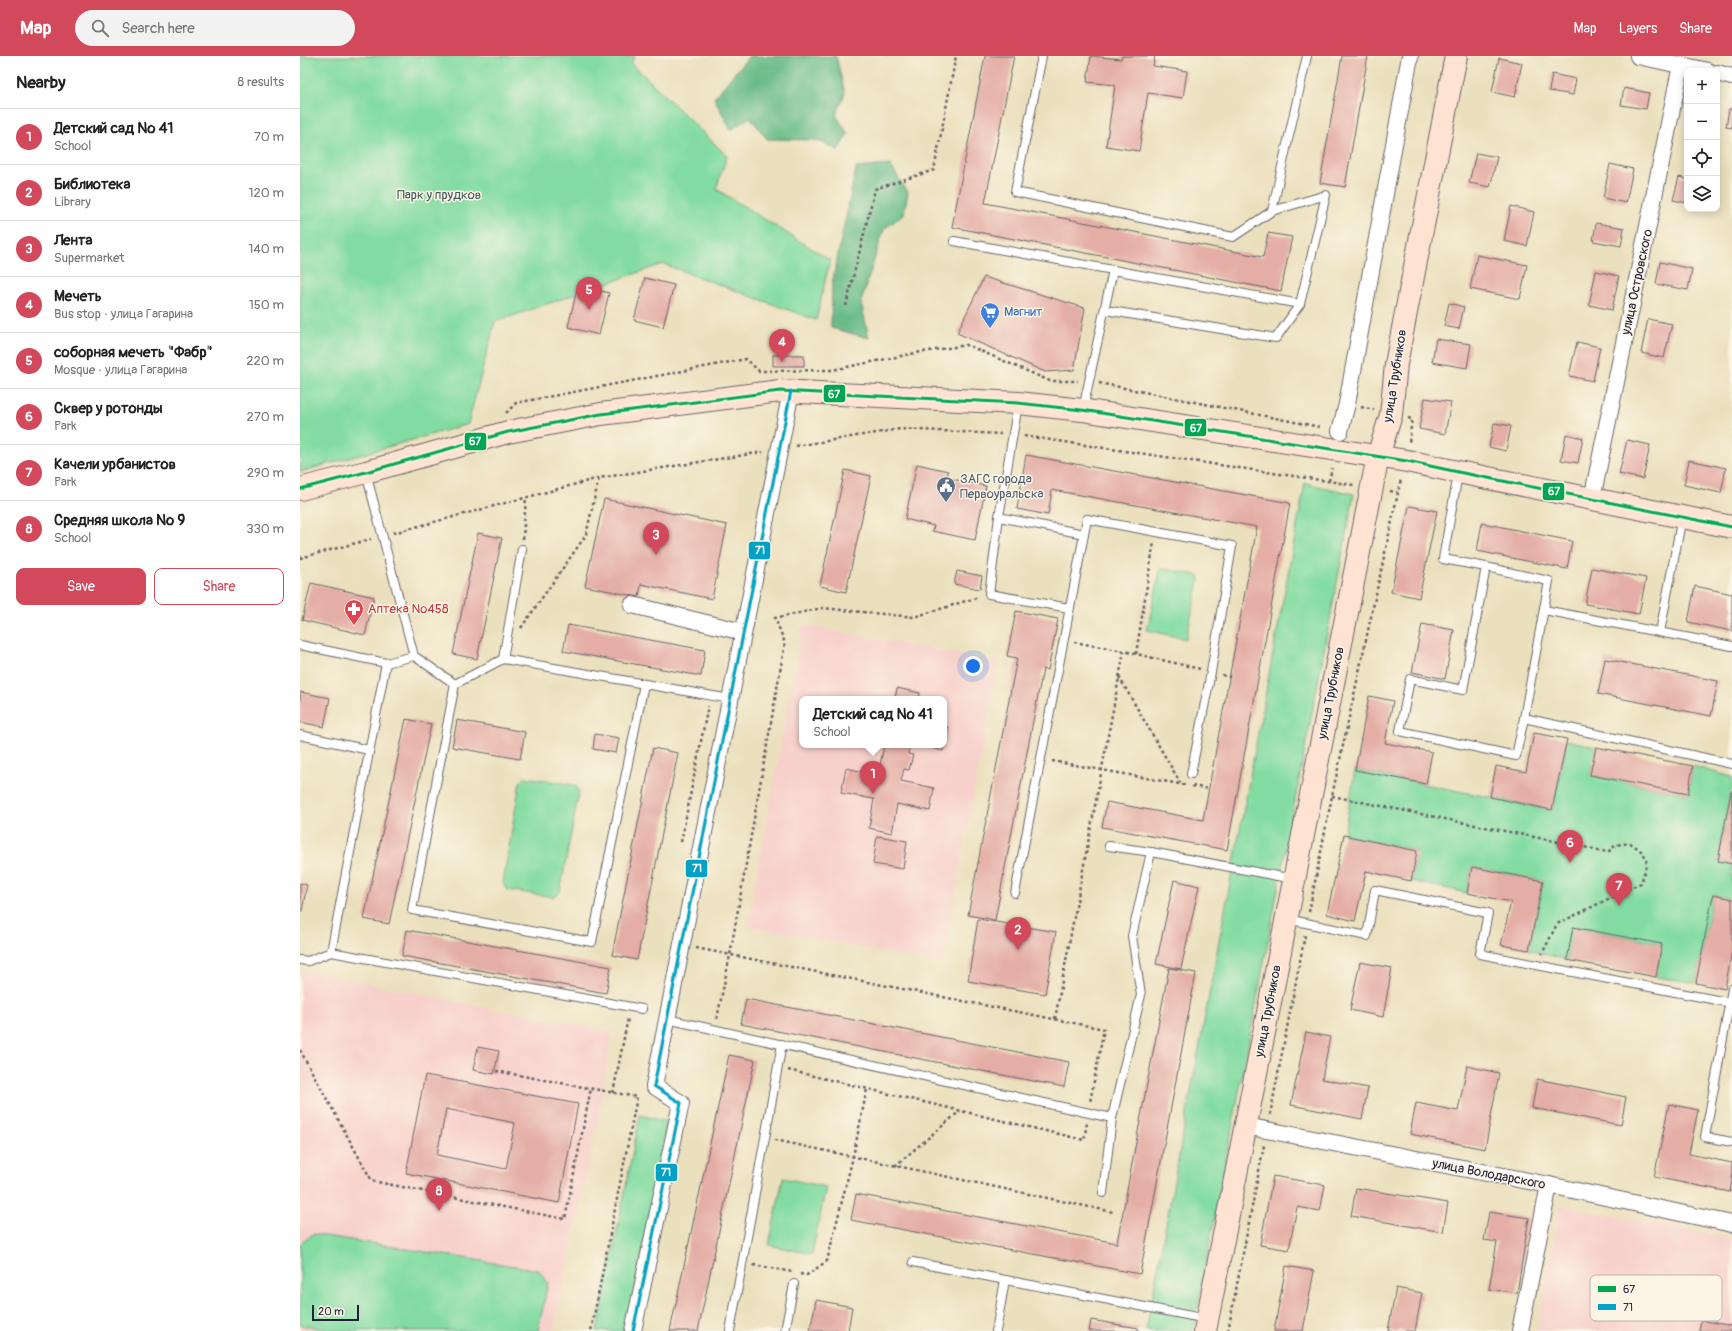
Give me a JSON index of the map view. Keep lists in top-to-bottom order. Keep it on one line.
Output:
{"streets":{"street":["улица Островского","улица Трубников","улица Володарского"]},"crossings":[["улица Трубников","улица Володарского"]],"parks":["Парк у прудков"],"places":{"supermarket":["Магнит"],"public building":["ЗАГС города Первоуральска"],"pharmacy":["Аптека №458"]},"lines":["transit line 67","transit line 71"],"legend":["67","71"],"scale_bar":"20 m","page":{"header":"Map","search":"Search here","nav":["Map","Layers","Share"],"heading":["Nearby","8 results"],"map_buttons":["+","−"],"list":[{"mark":"1","name":"Детский сад № 41","note":"School","value":"70 m"},{"mark":"2","name":"Библиотека","note":"Library","value":"120 m"},{"mark":"3","name":"Лента","note":"Supermarket","value":"140 m"},{"mark":"4","name":"Мечеть","note":"Bus stop · улица Гагарина","value":"150 m"},{"mark":"5","name":"соборная мечеть \"Фабр\"","note":"Mosque · улица Гагарина","value":"220 m"},{"mark":"6","name":"Сквер у ротонды","note":"Park","value":"270 m"},{"mark":"7","name":"Качели урбанистов","note":"Park","value":"290 m"},{"mark":"8","name":"Средняя школа № 9","note":"School","value":"330 m"}],"pins":["5","4","3","1","6","7","2","8"],"buttons":["Save","Share"],"popup":["Детский сад № 41","School"],"scale":"20 m"}}
